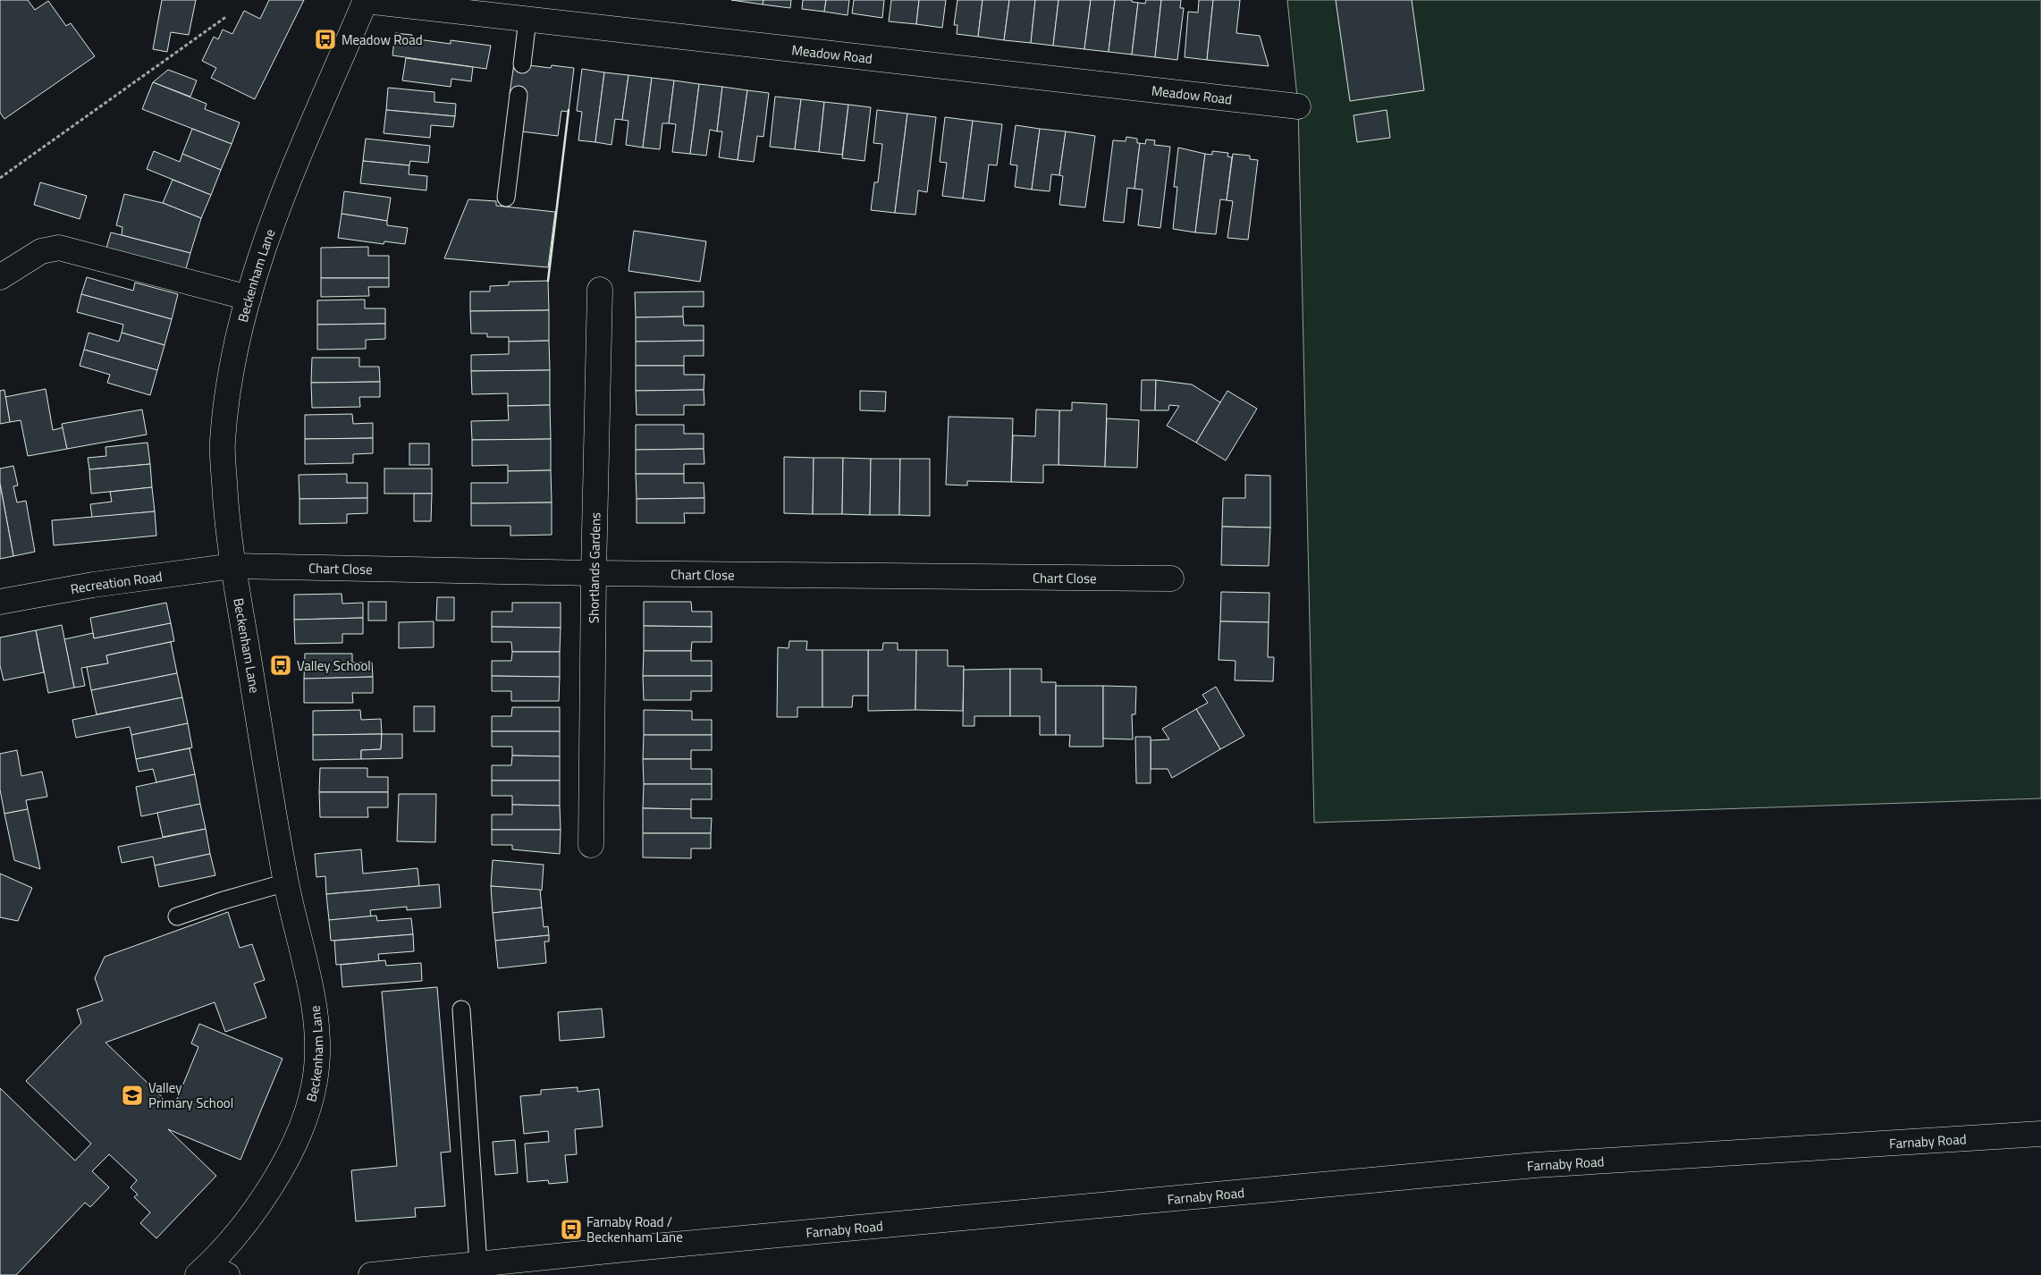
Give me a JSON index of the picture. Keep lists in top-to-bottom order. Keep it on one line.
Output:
{"streets":{"street":["Meadow Road","Beckenham Lane","Chart Close","Shortlands Gardens","Recreation Road","Farnaby Road"]},"crossings":[["Meadow Road","Beckenham Lane"],["Beckenham Lane","Chart Close"],["Beckenham Lane","Recreation Road"],["Chart Close","Shortlands Gardens"],["Chart Close","Recreation Road"]],"places":{"bus stop":["Meadow Road","Valley School","Farnaby Road / Beckenham Lane"],"school or university":["Valley Primary School"]}}
